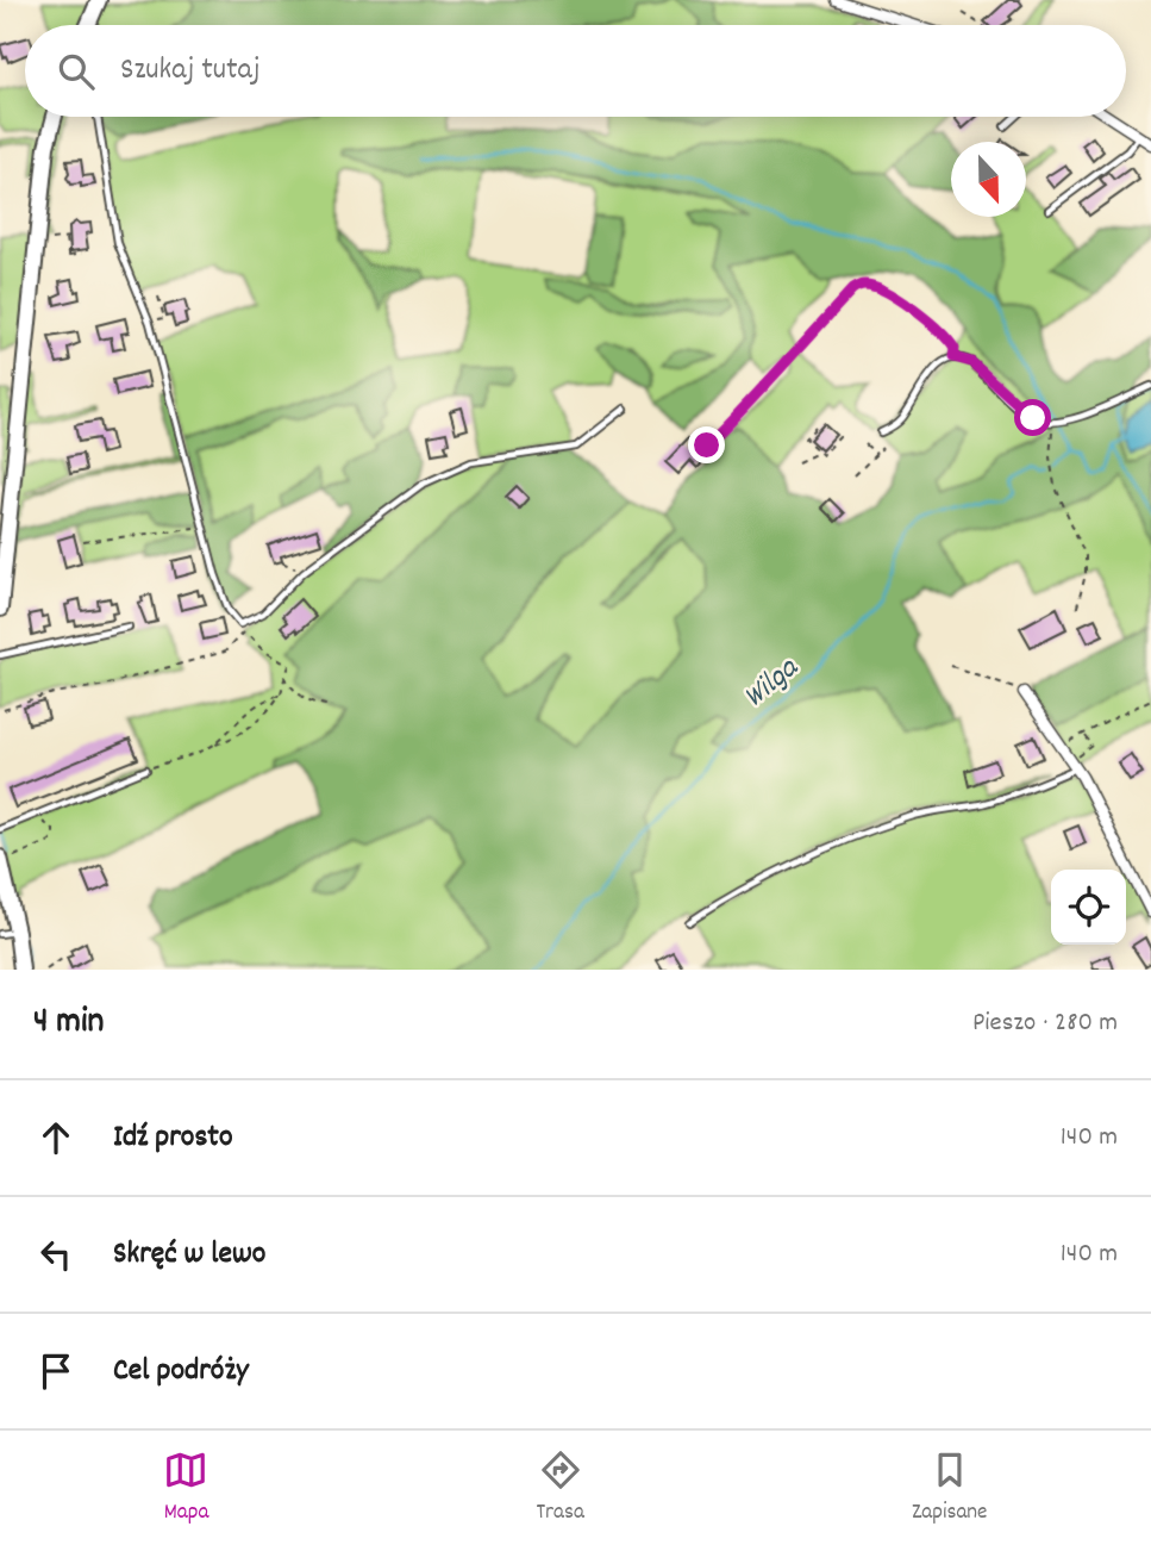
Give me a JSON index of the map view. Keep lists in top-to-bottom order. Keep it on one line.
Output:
{"water":["Wilga"],"north":"bottom","page":{"search":"Szukaj tutaj","heading":["4 min","Pieszo · 280 m"],"list":[["Idź prosto","140 m"],["Skręć w lewo","140 m"],"Cel podróży"],"nav":["Mapa","Trasa","Zapisane"]}}
